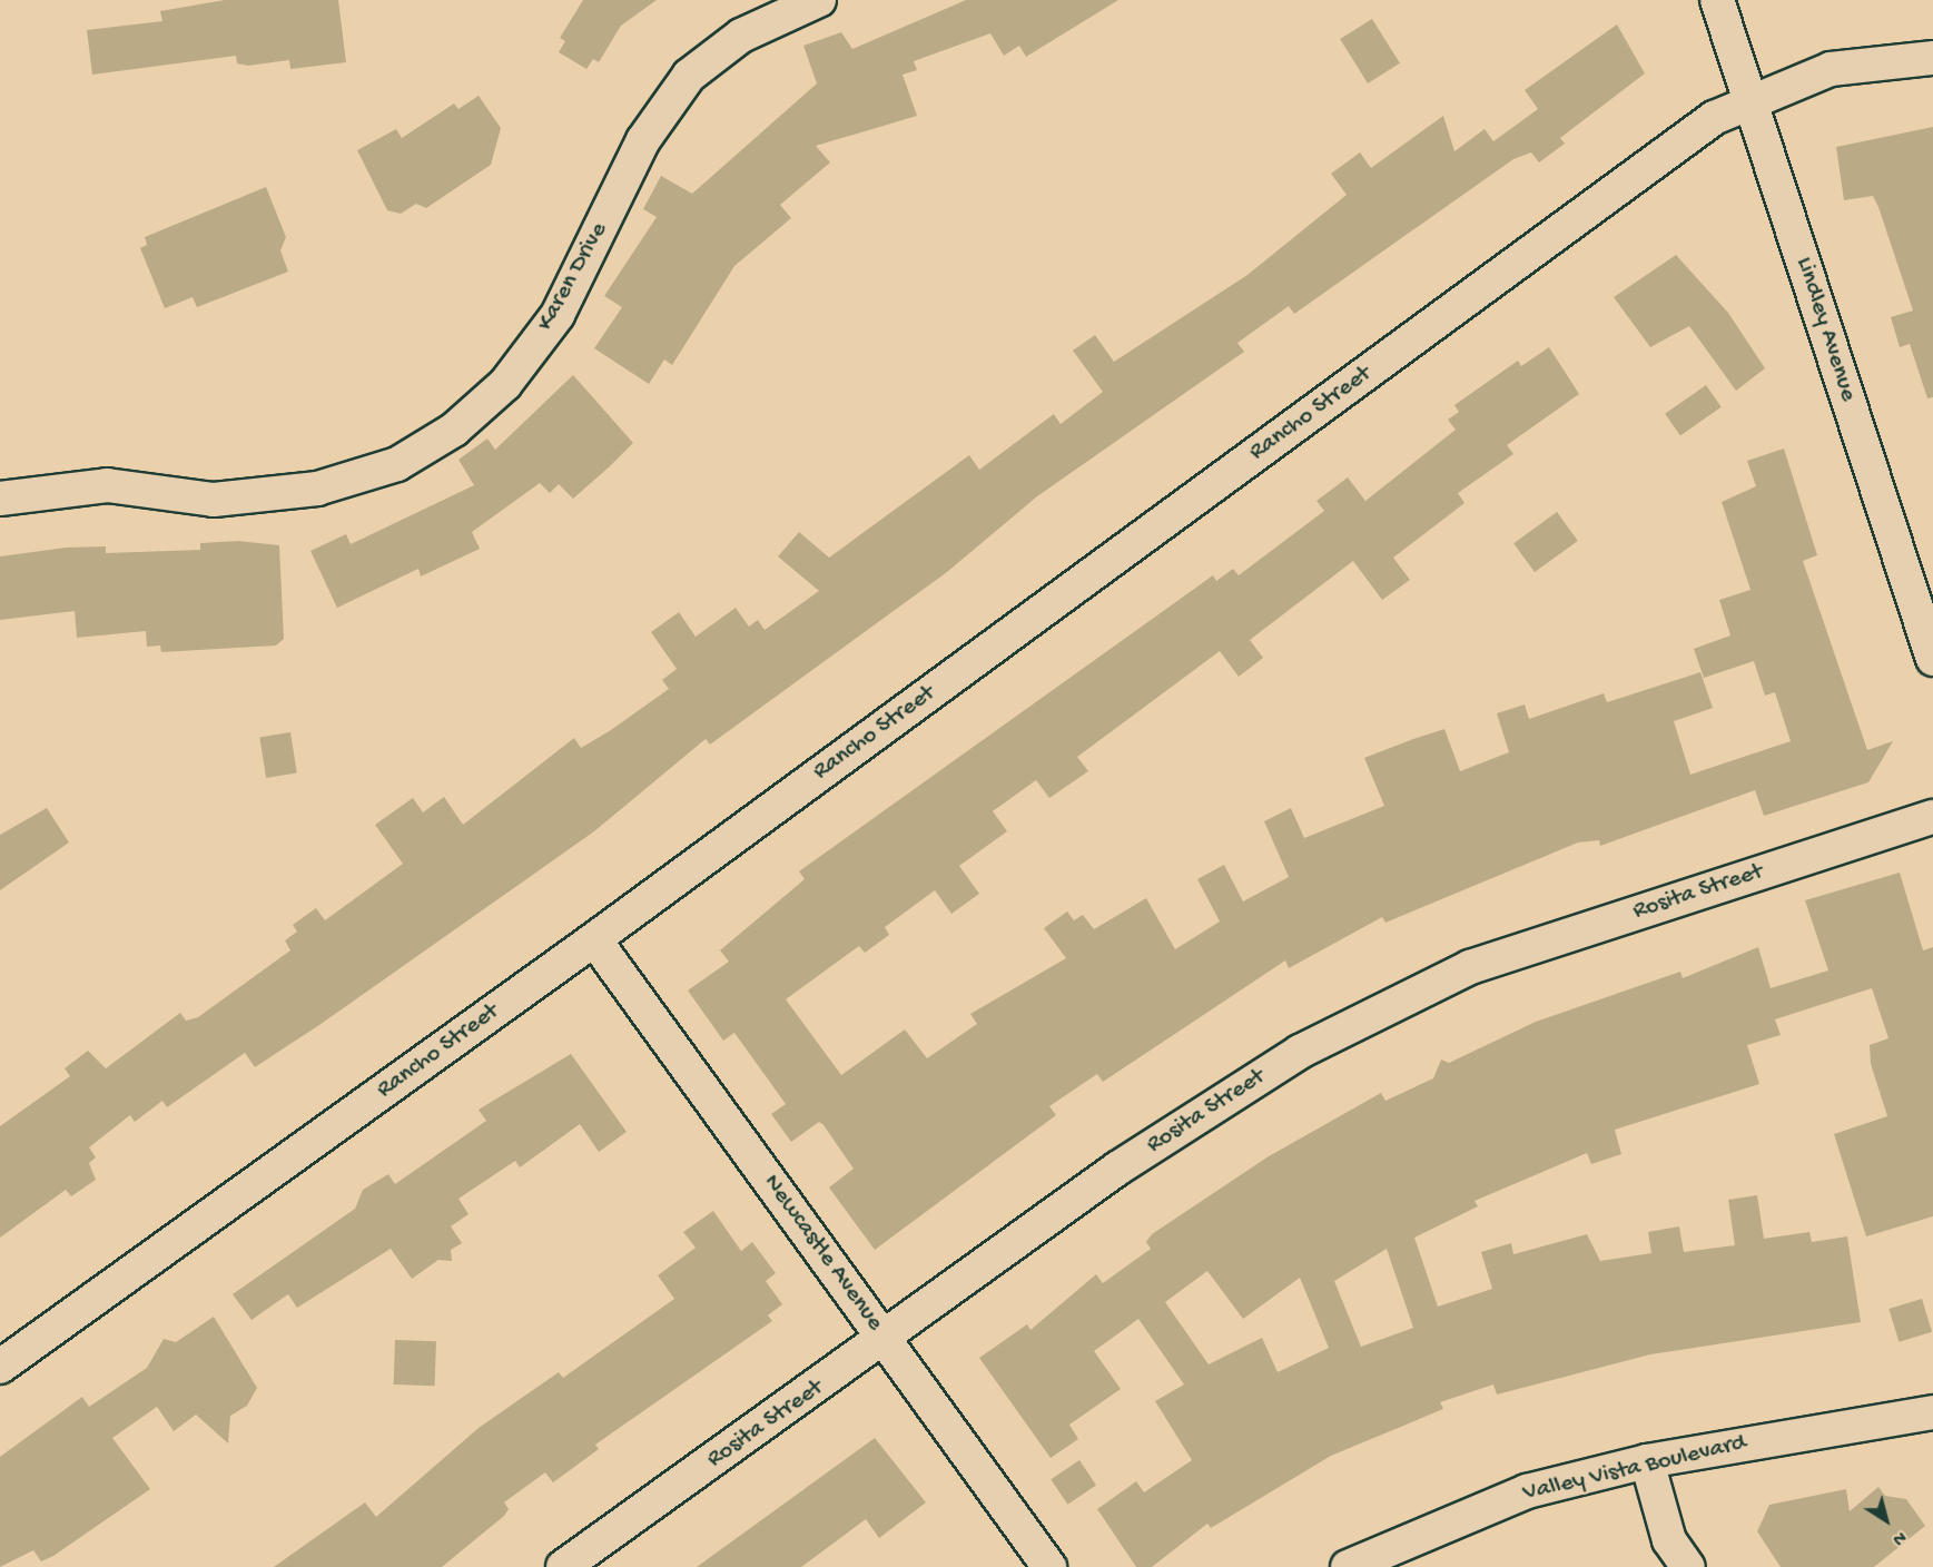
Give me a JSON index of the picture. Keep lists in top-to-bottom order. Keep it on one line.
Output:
{"streets":{"street":["Karen Drive","Lindley Avenue","Rancho Street","Rosita Street","Newcastle Avenue","Valley Vista Boulevard"]},"crossings":[["Lindley Avenue","Rancho Street"],["Rancho Street","Newcastle Avenue"],["Rosita Street","Newcastle Avenue"]],"north":"bottom right"}
